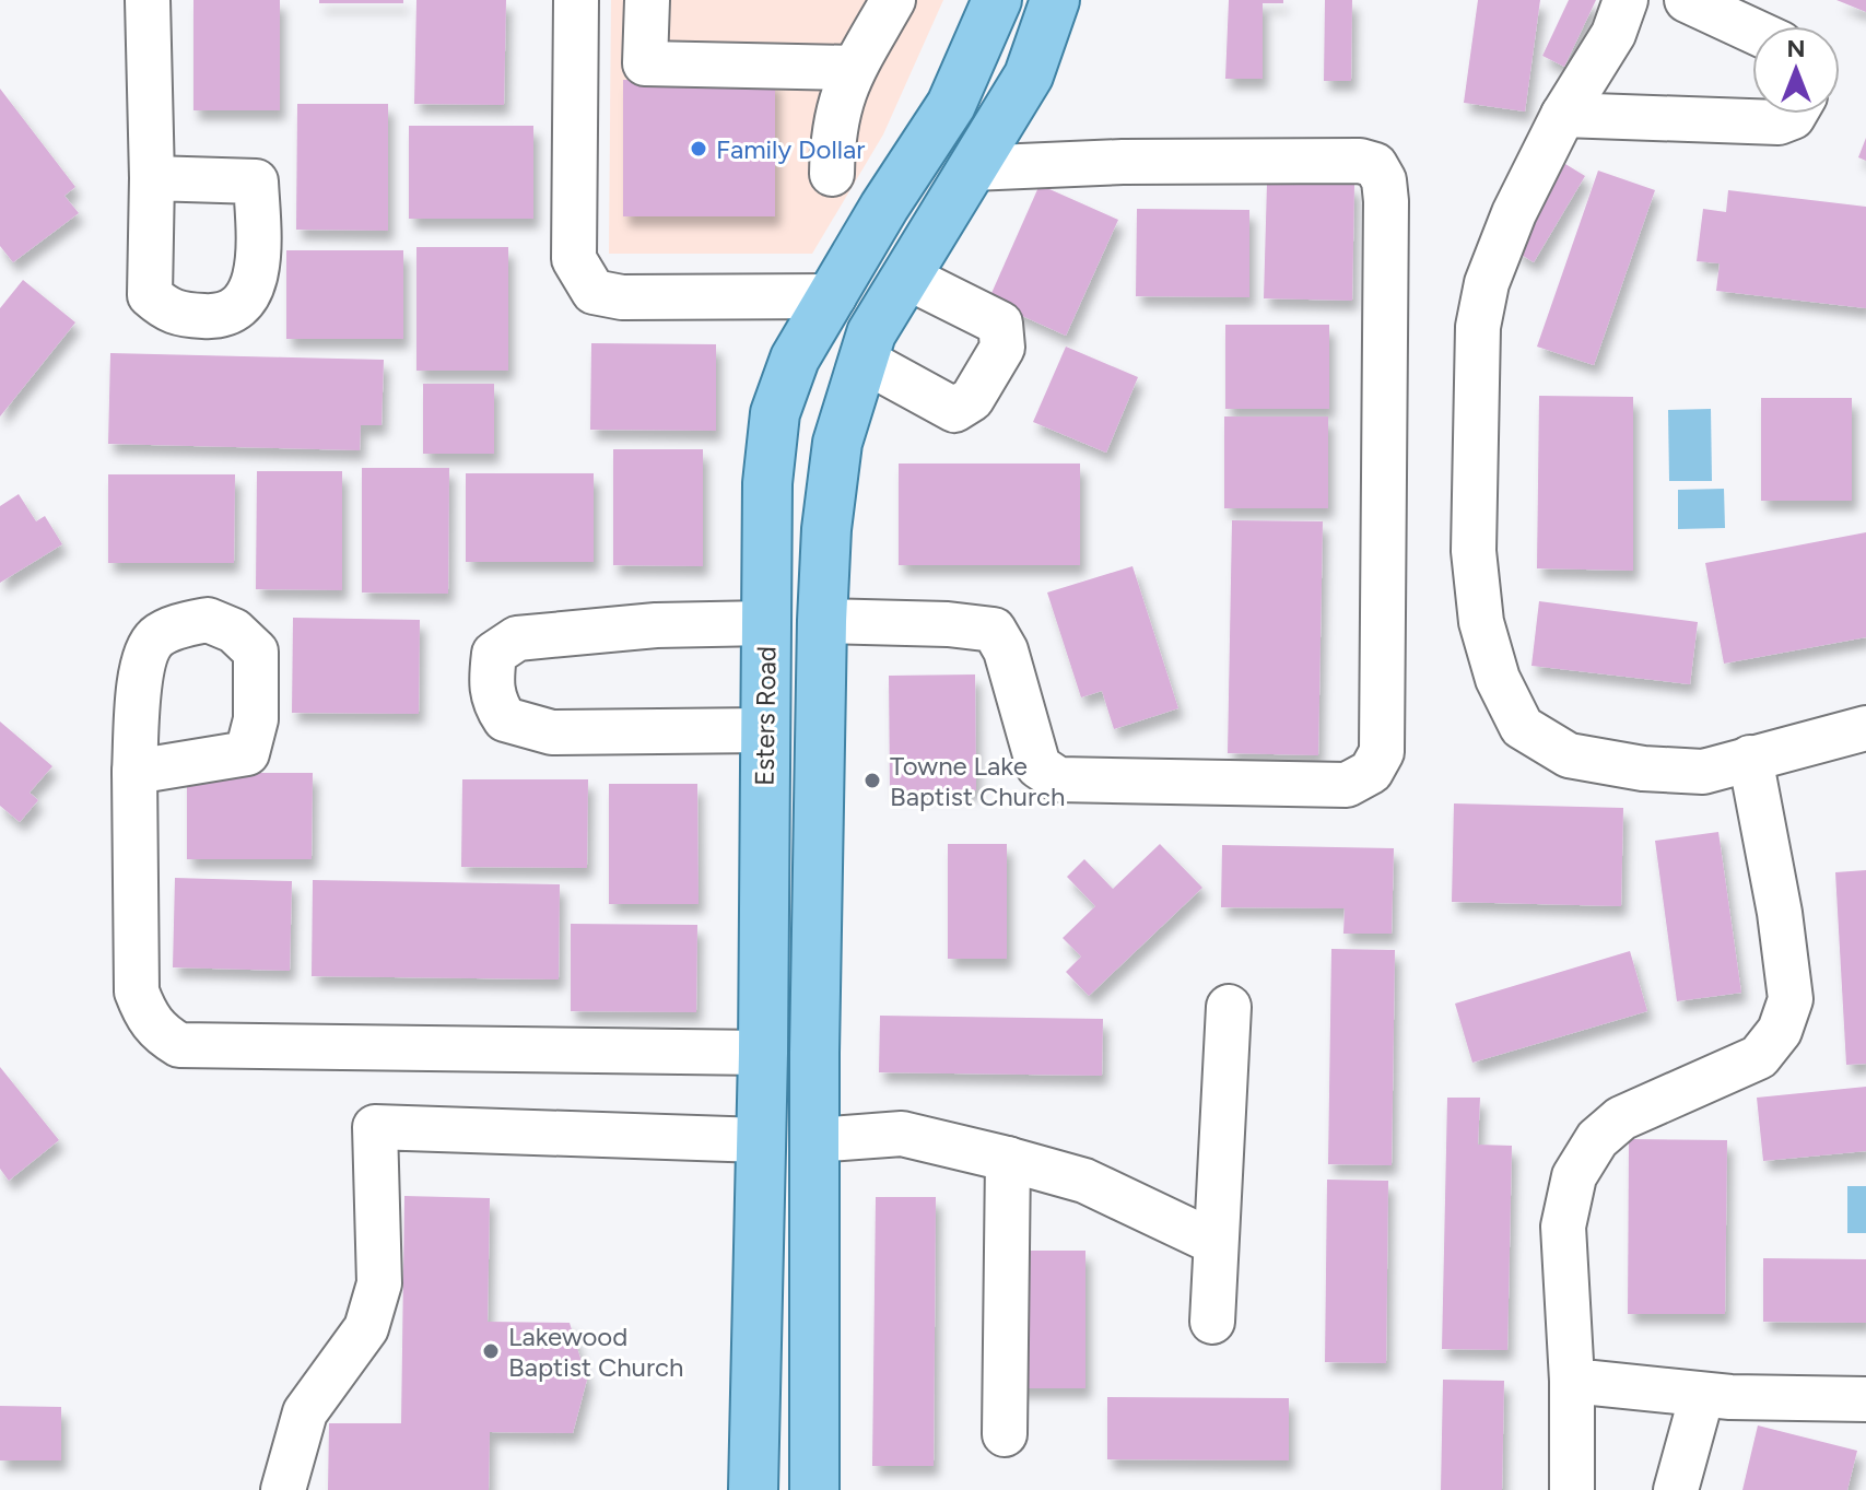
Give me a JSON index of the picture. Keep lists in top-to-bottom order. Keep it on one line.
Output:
{"streets":{"main road":["Esters Road"]},"places":["Family Dollar","Towne Lake Baptist Church","Lakewood Baptist Church"],"north":"top"}
